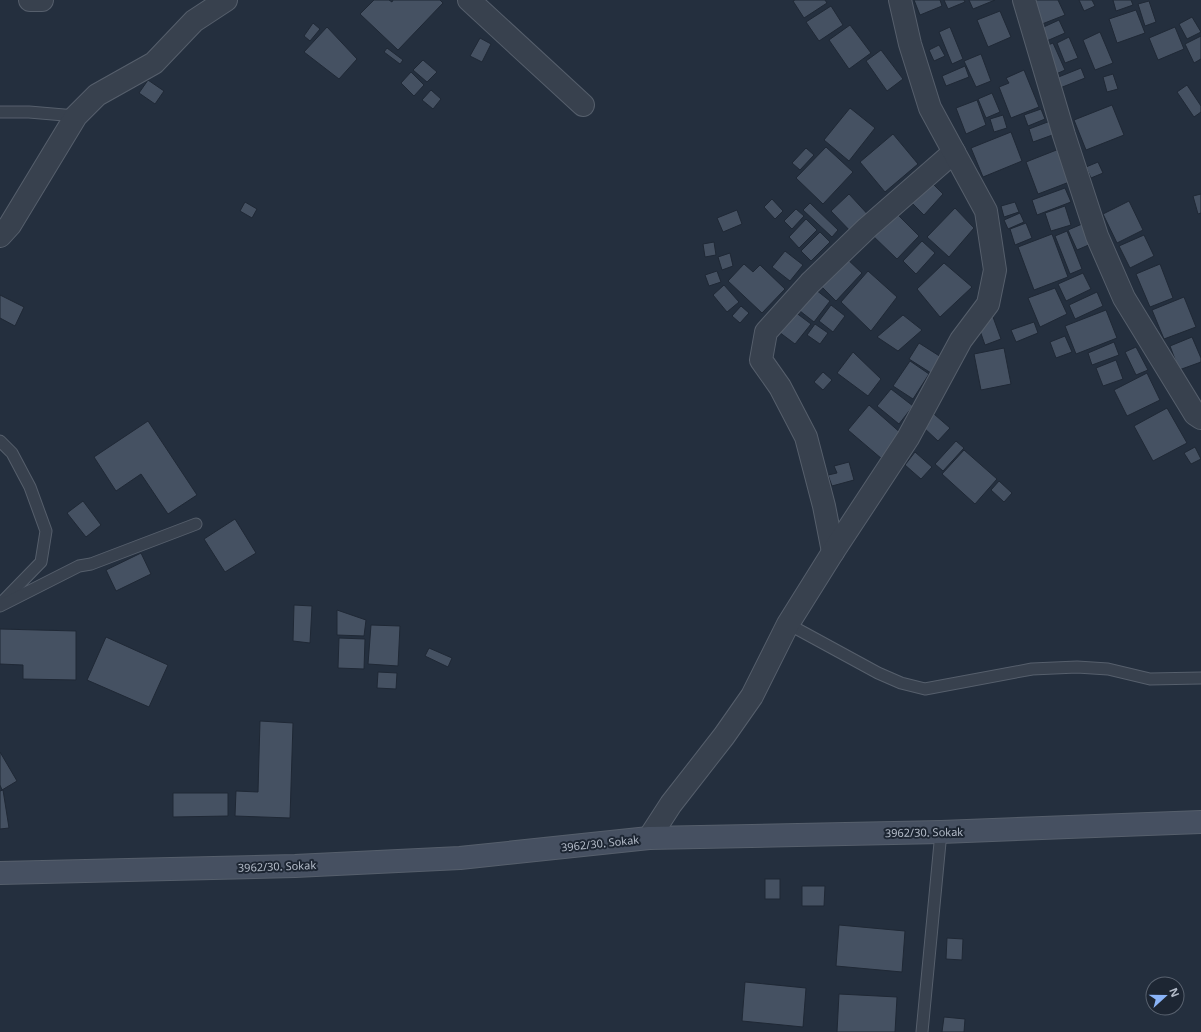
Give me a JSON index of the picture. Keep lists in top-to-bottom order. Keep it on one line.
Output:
{"streets":{"main road":["3962/30. Sokak"]},"north":"right"}
